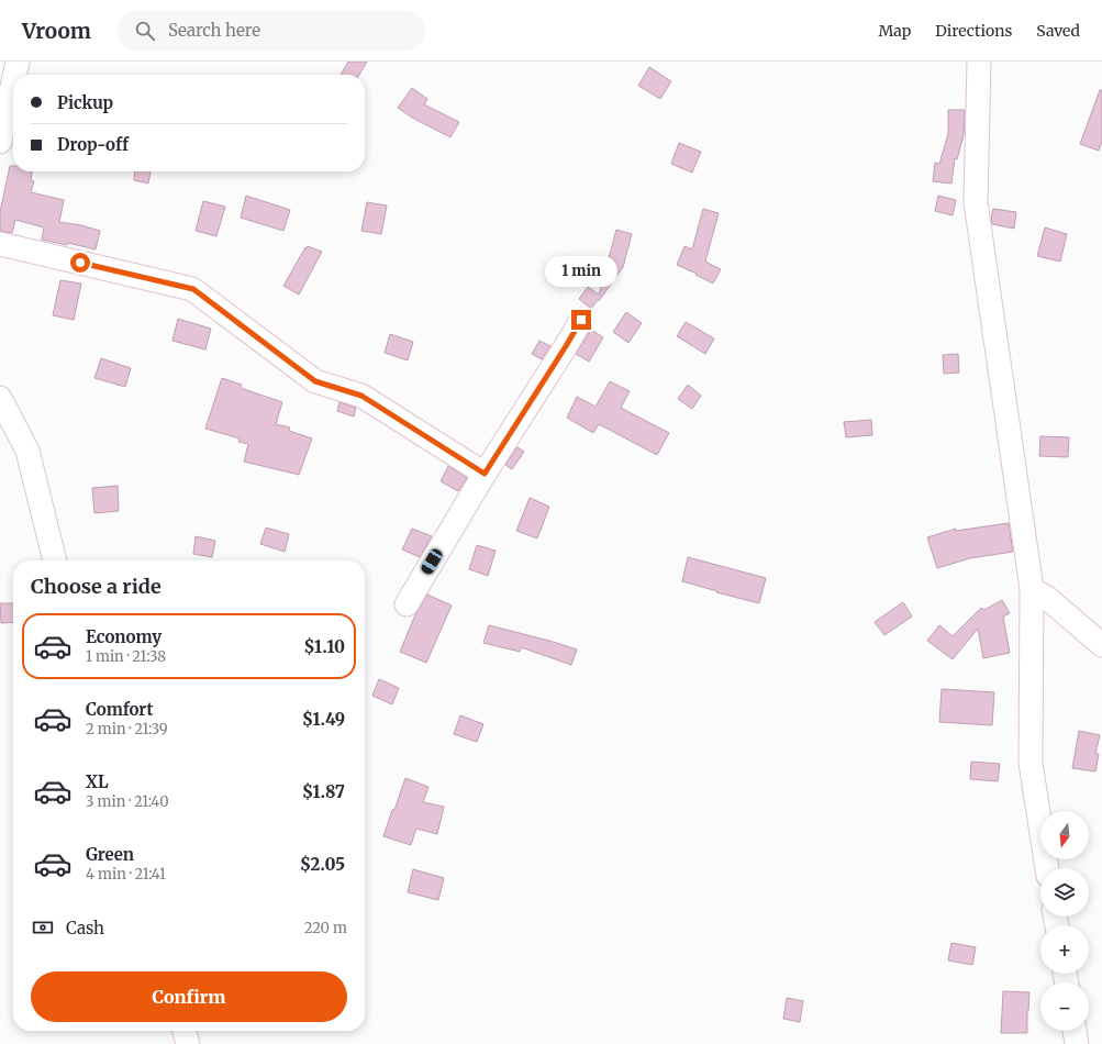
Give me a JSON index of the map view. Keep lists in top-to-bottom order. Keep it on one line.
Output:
{"north":"bottom","page":{"header":"Vroom","search":"Search here","nav":["Map","Directions","Saved"],"banner":["Pickup","Drop-off"],"bubble":"1 min","heading":"Choose a ride","list":[{"name":"Economy","note":"1 min · 21:38","value":"$1.10"},{"name":"Comfort","note":"2 min · 21:39","value":"$1.49"},{"name":"XL","note":"3 min · 21:40","value":"$1.87"},{"name":"Green","note":"4 min · 21:41","value":"$2.05"}],"map_buttons":["+","−"],"pay":["Cash","220 m"],"buttons":"Confirm"}}
